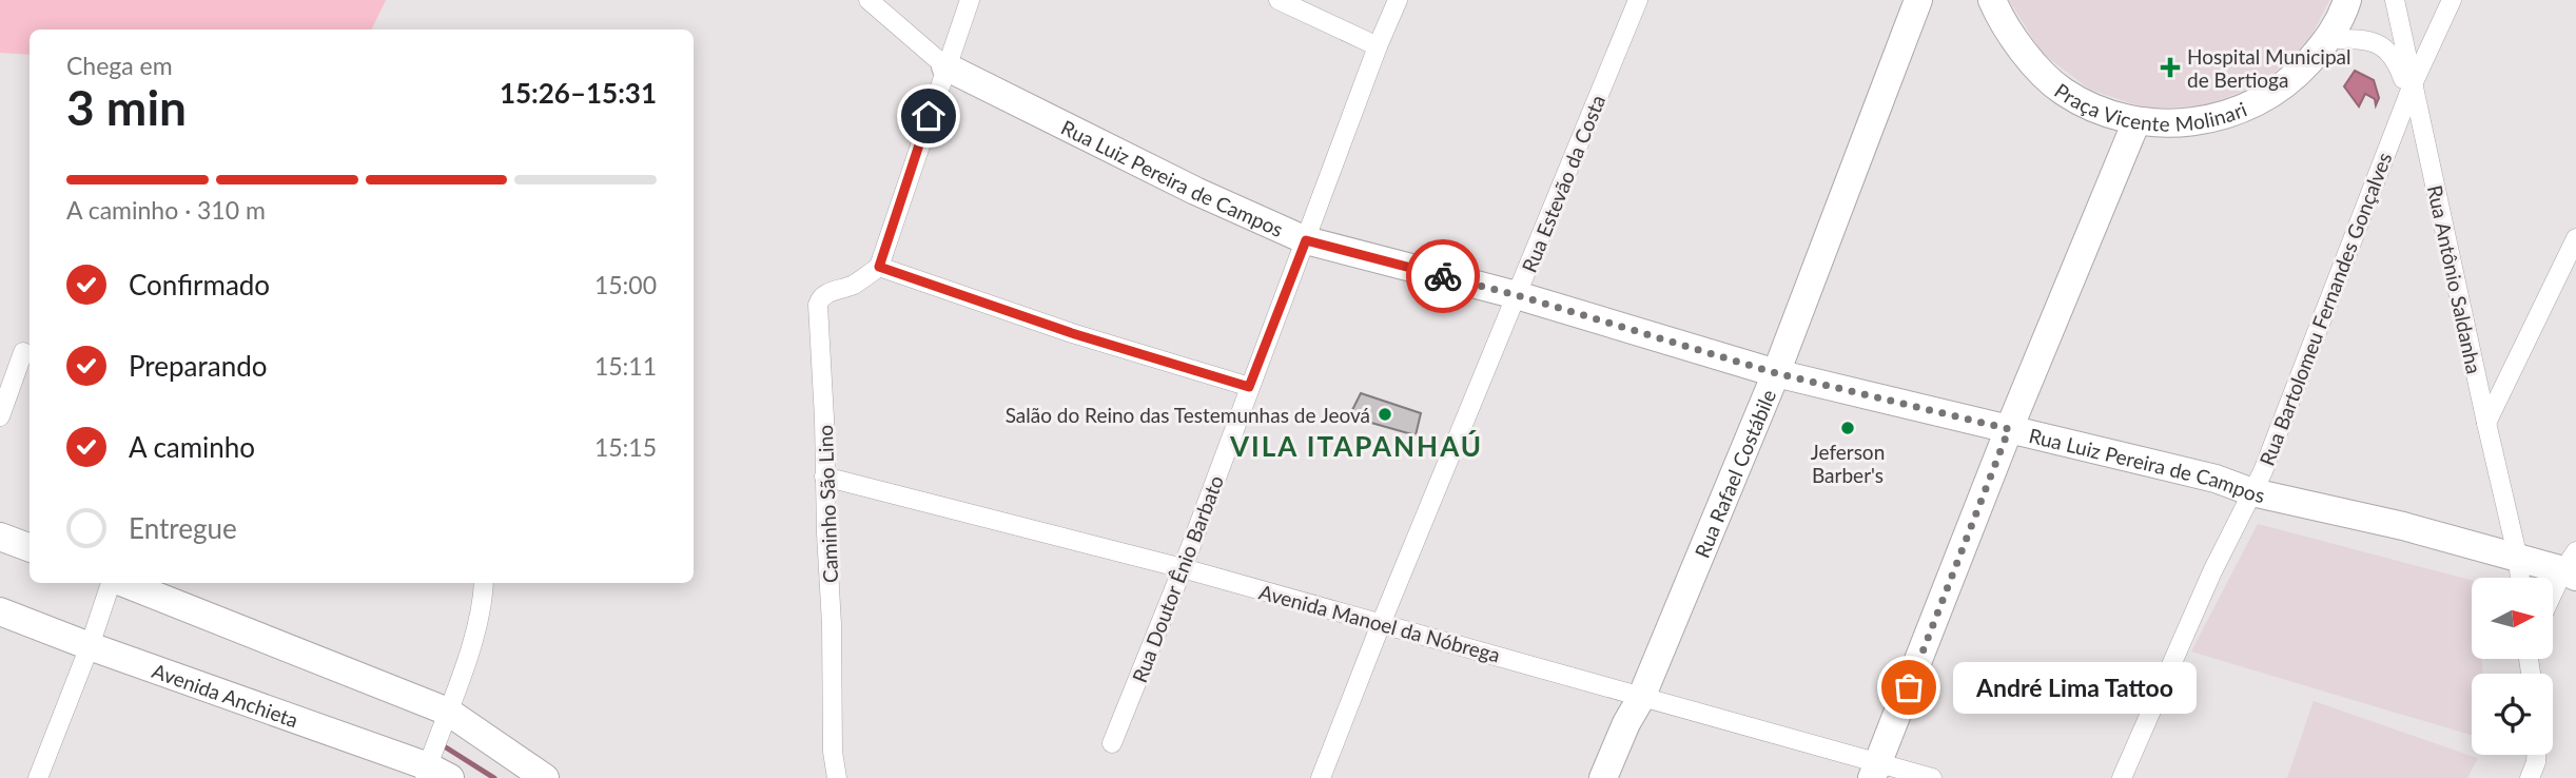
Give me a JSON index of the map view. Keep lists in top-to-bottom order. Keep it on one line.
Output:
{"streets":{"street":["Praça Vicente Molinari","Rua Luiz Pereira de Campos","Rua Estevão da Costa","Rua Antônio Saldanha","Rua Bartolomeu Fernandes Gonçalves","Rua Rafael Costábile","Caminho São Lino","Rua Doutor Ênio Barbato","Avenida Manoel da Nóbrega","Avenida Anchieta"]},"crossings":[["Rua Luiz Pereira de Campos","Rua Estevão da Costa"],["Rua Luiz Pereira de Campos","Rua Antônio Saldanha"],["Rua Luiz Pereira de Campos","Rua Bartolomeu Fernandes Gonçalves"],["Rua Luiz Pereira de Campos","Rua Rafael Costábile"],["Rua Luiz Pereira de Campos","Rua Doutor Ênio Barbato"],["Rua Estevão da Costa","Avenida Manoel da Nóbrega"],["Rua Antônio Saldanha","Rua Bartolomeu Fernandes Gonçalves"],["Rua Rafael Costábile","Avenida Manoel da Nóbrega"],["Caminho São Lino","Avenida Manoel da Nóbrega"],["Rua Doutor Ênio Barbato","Avenida Manoel da Nóbrega"]],"districts":["VILA ITAPANHAÚ"],"places":{"health":["Hospital Municipal de Bertioga"],"other":["Salão do Reino das Testemunhas de Jeová","Jeferson Barber's","André Lima Tattoo"]},"north":"right","page":{"heading":["3 min","Chega em","15:26–15:31"],"bar":"A caminho · 310 m","list":[["Confirmado","15:00"],["Preparando","15:11"],["A caminho","15:15"],"Entregue"],"bubble":"André Lima Tattoo"}}
